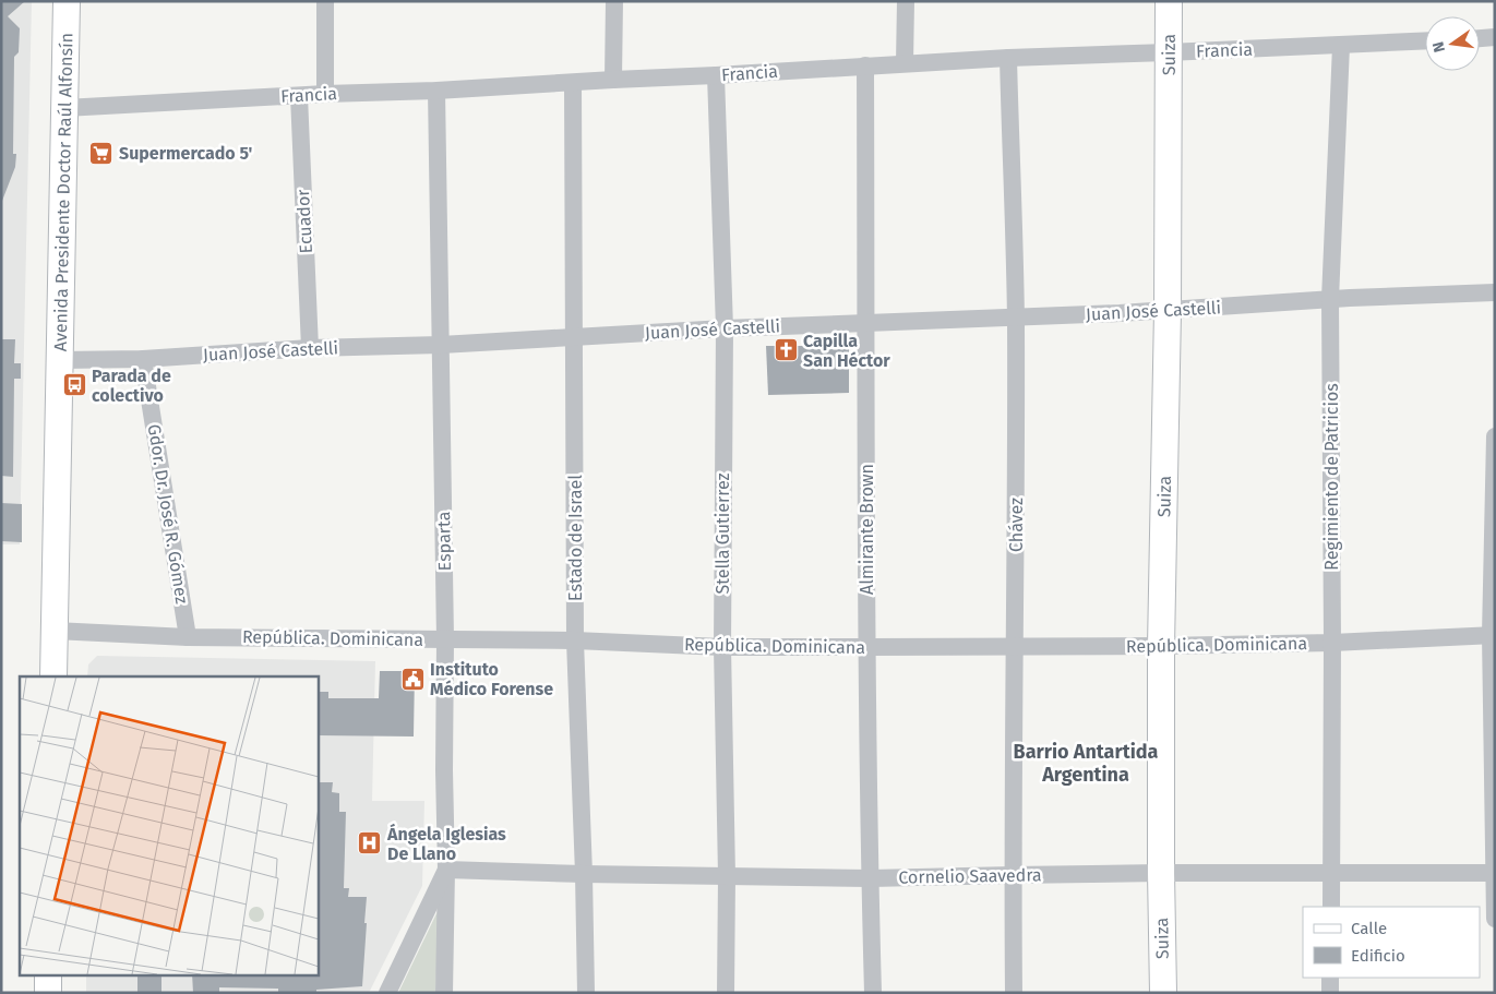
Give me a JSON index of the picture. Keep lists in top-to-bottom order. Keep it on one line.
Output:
{"streets":{"street":["Francia","Suiza","Avenida Presidente Doctor Raúl Alfonsín","Ecuador","Juan José Castelli","Regimiento de Patricios","Gdor. Dr. José R. Gómez","Chávez","Almirante Brown","Stella Gutierrez","Estado de Israel","Esparta","República. Dominicana","Cornelio Saavedra"]},"crossings":[["Francia","Suiza"],["Francia","Avenida Presidente Doctor Raúl Alfonsín"],["Francia","Ecuador"],["Francia","Regimiento de Patricios"],["Francia","Chávez"],["Francia","Almirante Brown"],["Francia","Stella Gutierrez"],["Francia","Estado de Israel"],["Francia","Esparta"],["Suiza","Juan José Castelli"],["Suiza","República. Dominicana"],["Suiza","Cornelio Saavedra"],["Avenida Presidente Doctor Raúl Alfonsín","Juan José Castelli"],["Avenida Presidente Doctor Raúl Alfonsín","República. Dominicana"],["Ecuador","Juan José Castelli"],["Juan José Castelli","Regimiento de Patricios"],["Juan José Castelli","Gdor. Dr. José R. Gómez"],["Juan José Castelli","Chávez"],["Juan José Castelli","Almirante Brown"],["Juan José Castelli","Stella Gutierrez"],["Juan José Castelli","Estado de Israel"],["Juan José Castelli","Esparta"],["Regimiento de Patricios","República. Dominicana"],["Regimiento de Patricios","Cornelio Saavedra"],["Gdor. Dr. José R. Gómez","República. Dominicana"],["Chávez","República. Dominicana"],["Chávez","Cornelio Saavedra"],["Almirante Brown","República. Dominicana"],["Almirante Brown","Cornelio Saavedra"],["Stella Gutierrez","República. Dominicana"],["Stella Gutierrez","Cornelio Saavedra"],["Estado de Israel","República. Dominicana"],["Estado de Israel","Cornelio Saavedra"],["Esparta","República. Dominicana"],["Esparta","Cornelio Saavedra"]],"districts":["Barrio Antartida Argentina"],"places":{"supermarket":["Supermercado 5'"],"church":["Capilla San Héctor"],"bus stop":["Parada de colectivo"],"public building":["Instituto Médico Forense"],"hospital":["Ángela Iglesias De Llano"]},"legend":["Calle","Edificio"],"north":"left"}
